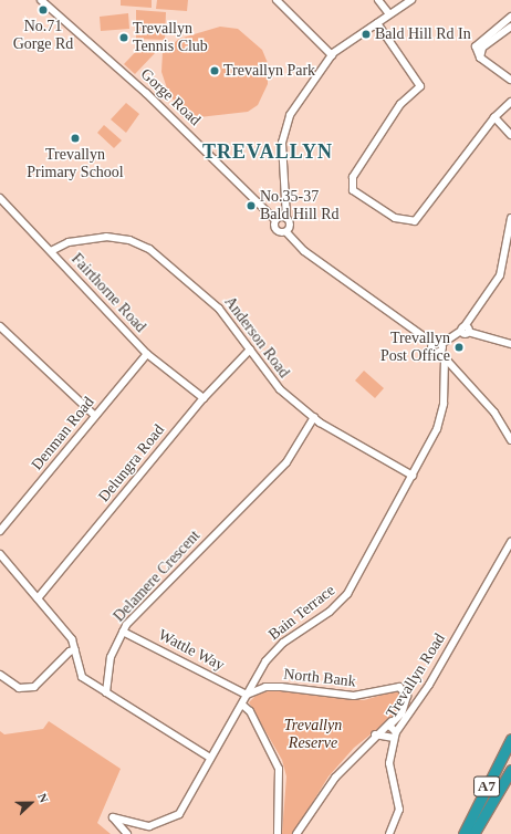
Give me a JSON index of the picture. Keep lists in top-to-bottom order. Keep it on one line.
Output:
{"streets":{"highway":["A7"],"street":["Gorge Road","Fairthorne Road","Anderson Road","Denman Road","Delungra Road","Delamere Crescent","Bain Terrace","Wattle Way","Trevallyn Road","North Bank"]},"crossings":[["Fairthorne Road","Anderson Road"],["Fairthorne Road","Denman Road"],["Fairthorne Road","Delungra Road"],["Anderson Road","Delungra Road"],["Anderson Road","Delamere Crescent"],["Anderson Road","Bain Terrace"],["Delamere Crescent","Wattle Way"],["Bain Terrace","Wattle Way"],["Bain Terrace","North Bank"],["Wattle Way","North Bank"]],"districts":["TREVALLYN"],"parks":["Trevallyn Reserve"],"places":["No.71 Gorge Rd","Bald Hill Rd In","Trevallyn Tennis Club","Trevallyn Park","Trevallyn Primary School","No.35-37 Bald Hill Rd","Trevallyn Post Office"],"north":"right"}
